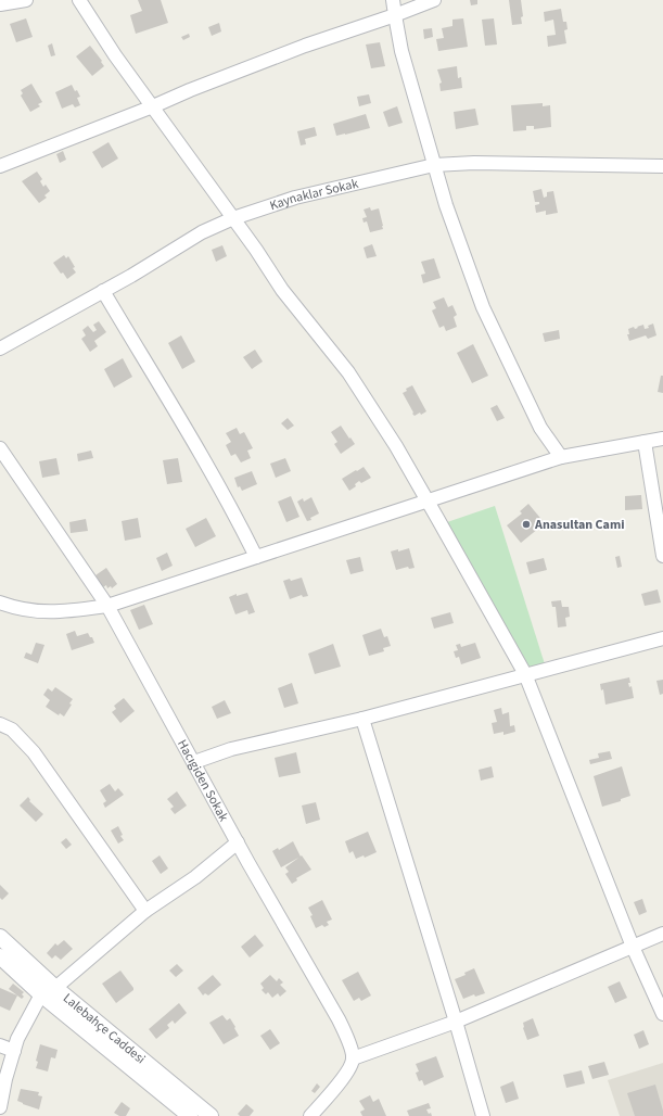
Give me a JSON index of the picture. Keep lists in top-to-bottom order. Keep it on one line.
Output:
{"streets":{"street":["Kaynaklar Sokak","Hacıgiden Sokak","Lalebahçe Caddesi"]},"places":["Anasultan Cami"]}
